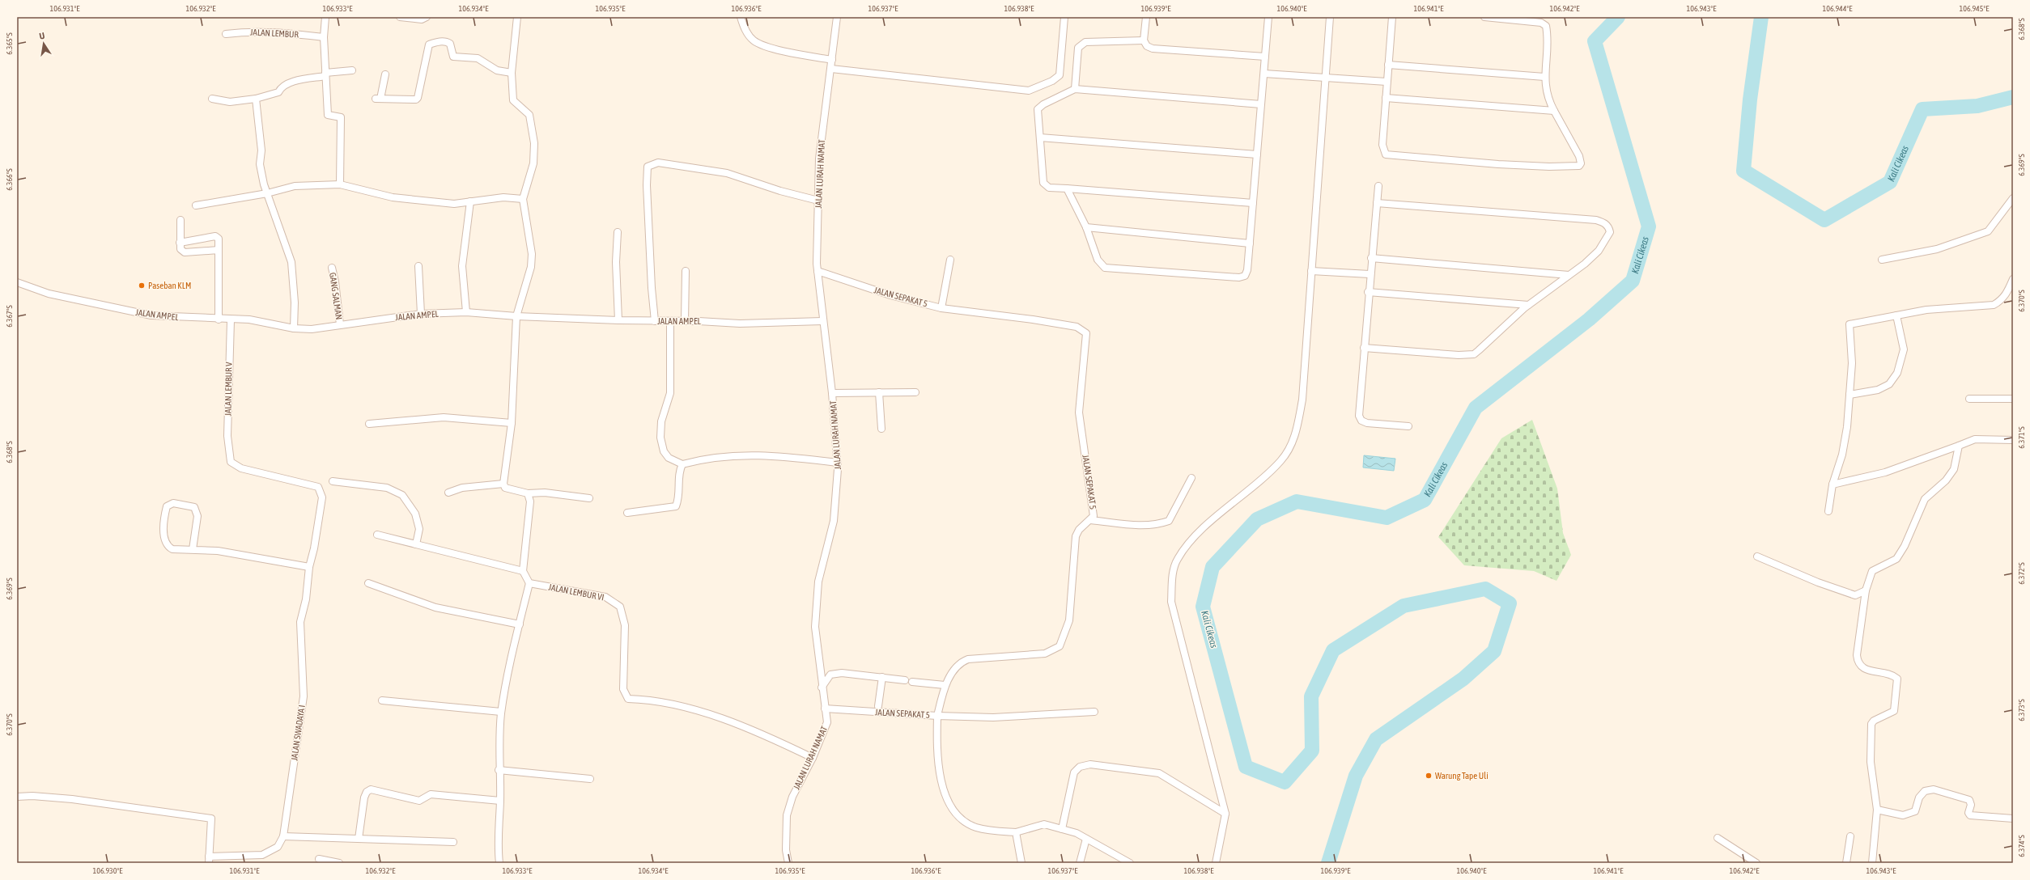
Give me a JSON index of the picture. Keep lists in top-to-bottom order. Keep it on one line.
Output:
{"streets":{"street":["JALAN LEMBUR","JALAN LURAH NAMAT","GANG SALMAN","JALAN SEPAKAT 5","JALAN AMPEL","JALAN LEMBUR V","JALAN LEMBUR VI","JALAN SWADAYA I"]},"crossings":[["JALAN LURAH NAMAT","JALAN SEPAKAT 5"],["JALAN LURAH NAMAT","JALAN AMPEL"],["JALAN LURAH NAMAT","JALAN LEMBUR VI"],["GANG SALMAN","JALAN AMPEL"],["JALAN AMPEL","JALAN LEMBUR V"],["JALAN LEMBUR V","JALAN SWADAYA I"]],"water":["Kali Cikeas"],"places":["Paseban KLM","Warung Tape Uli"],"north":"top","coordinates":["106.931°E","106.932°E","106.933°E","106.934°E","106.935°E","106.936°E","106.937°E","106.938°E","106.939°E","106.940°E","106.941°E","106.942°E","106.943°E","106.944°E","106.945°E","6.368°S","6.365°S","6.369°S","6.366°S","6.370°S","6.367°S","6.371°S","6.372°S","6.373°S","6.374°S","106.930°E"]}
